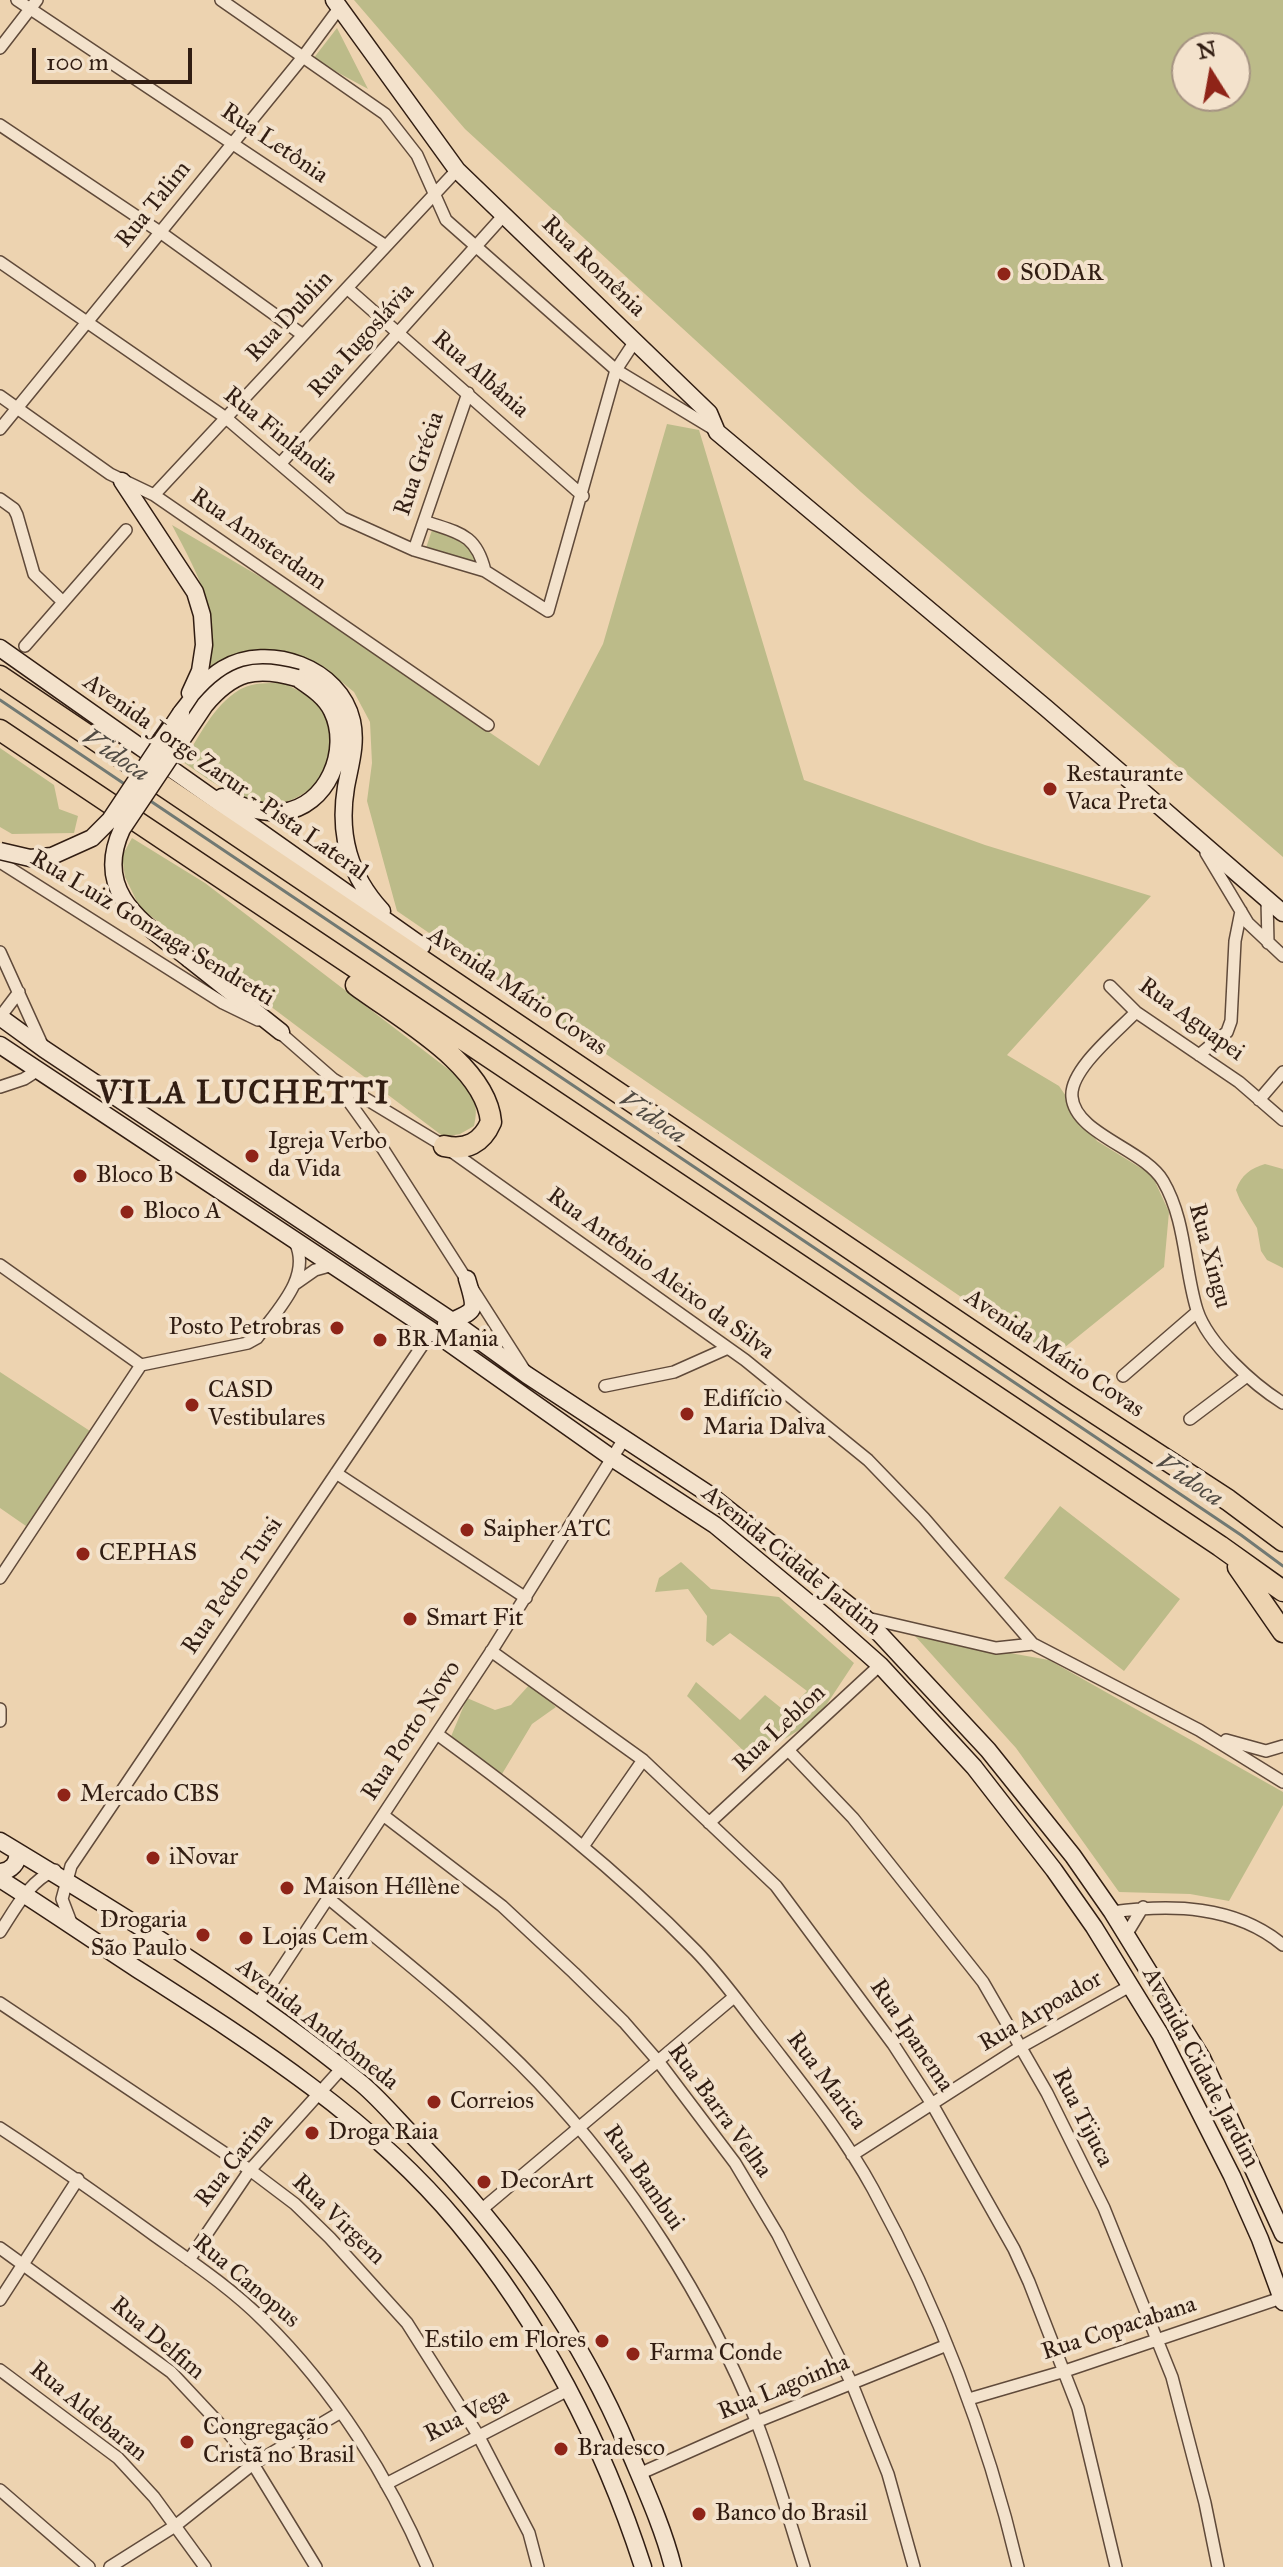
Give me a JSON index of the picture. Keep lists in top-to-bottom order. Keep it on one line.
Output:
{"streets":{"highway":["Avenida Mário Covas"],"main road":["Rua Romênia","Avenida Jorge Zarur - Pista Lateral","Avenida Cidade Jardim","Avenida Andrômeda"],"street":["Rua Letônia","Rua Talim","Rua Dublin","Rua Iugoslávia","Rua Albânia","Rua Finlândia","Rua Grécia","Rua Amsterdam","Rua Luiz Gonzaga Sendretti","Rua Aguapei","Rua Xingu","Rua Antônio Aleixo da Silva","Rua Pedro Tursi","Rua Leblon","Rua Porto Novo","Rua Arpoador","Rua Ipanema","Rua Marica","Rua Barra Velha","Rua Tijuca","Rua Carina","Rua Bambui","Rua Virgem","Rua Canopus","Rua Copacabana","Rua Delfim","Rua Lagoinha","Rua Aldebaran","Rua Vega"]},"crossings":[["Rua Letônia","Rua Talim"],["Rua Letônia","Rua Dublin"],["Rua Talim","Rua Romênia"],["Rua Talim","Rua Finlândia"],["Rua Talim","Rua Amsterdam"],["Rua Romênia","Rua Dublin"],["Rua Romênia","Rua Iugoslávia"],["Rua Romênia","Rua Albânia"],["Rua Romênia","Rua Finlândia"],["Rua Dublin","Rua Albânia"],["Rua Dublin","Rua Finlândia"],["Rua Dublin","Rua Amsterdam"],["Rua Iugoslávia","Rua Albânia"],["Rua Iugoslávia","Rua Finlândia"],["Rua Albânia","Rua Grécia"],["Rua Finlândia","Rua Grécia"],["Rua Luiz Gonzaga Sendretti","Rua Antônio Aleixo da Silva"],["Rua Aguapei","Rua Xingu"],["Avenida Cidade Jardim","Rua Pedro Tursi"],["Avenida Cidade Jardim","Rua Leblon"],["Avenida Cidade Jardim","Rua Porto Novo"],["Avenida Cidade Jardim","Rua Arpoador"],["Avenida Cidade Jardim","Rua Copacabana"],["Rua Pedro Tursi","Avenida Andrômeda"],["Rua Leblon","Rua Ipanema"],["Rua Leblon","Rua Tijuca"],["Rua Porto Novo","Avenida Andrômeda"],["Rua Porto Novo","Rua Ipanema"],["Rua Porto Novo","Rua Marica"],["Rua Porto Novo","Rua Barra Velha"],["Rua Porto Novo","Rua Bambui"],["Rua Arpoador","Rua Ipanema"],["Rua Arpoador","Rua Marica"],["Rua Arpoador","Rua Tijuca"],["Avenida Andrômeda","Rua Carina"],["Avenida Andrômeda","Rua Lagoinha"],["Rua Ipanema","Rua Copacabana"],["Rua Marica","Rua Copacabana"],["Rua Marica","Rua Lagoinha"],["Rua Barra Velha","Rua Lagoinha"],["Rua Tijuca","Rua Copacabana"],["Rua Carina","Rua Virgem"],["Rua Carina","Rua Canopus"],["Rua Bambui","Rua Lagoinha"],["Rua Virgem","Rua Vega"],["Rua Canopus","Rua Vega"]],"districts":["VILA LUCHETTI"],"water":["Vidoca"],"places":["SODAR","Restaurante Vaca Preta","Igreja Verbo da Vida","Bloco B","Bloco A","Posto Petrobras","BR Mania","CASD Vestibulares","Edifício Maria Dalva","Saipher ATC","CEPHAS","Smart Fit","Mercado CBS","iNovar","Maison Héllène","Drogaria São Paulo","Lojas Cem","Correios","Droga Raia","DecorArt","Estilo em Flores","Farma Conde","Congregação Cristã no Brasil","Bradesco","Banco do Brasil"],"scale_bar":"100 m","north":"top"}
